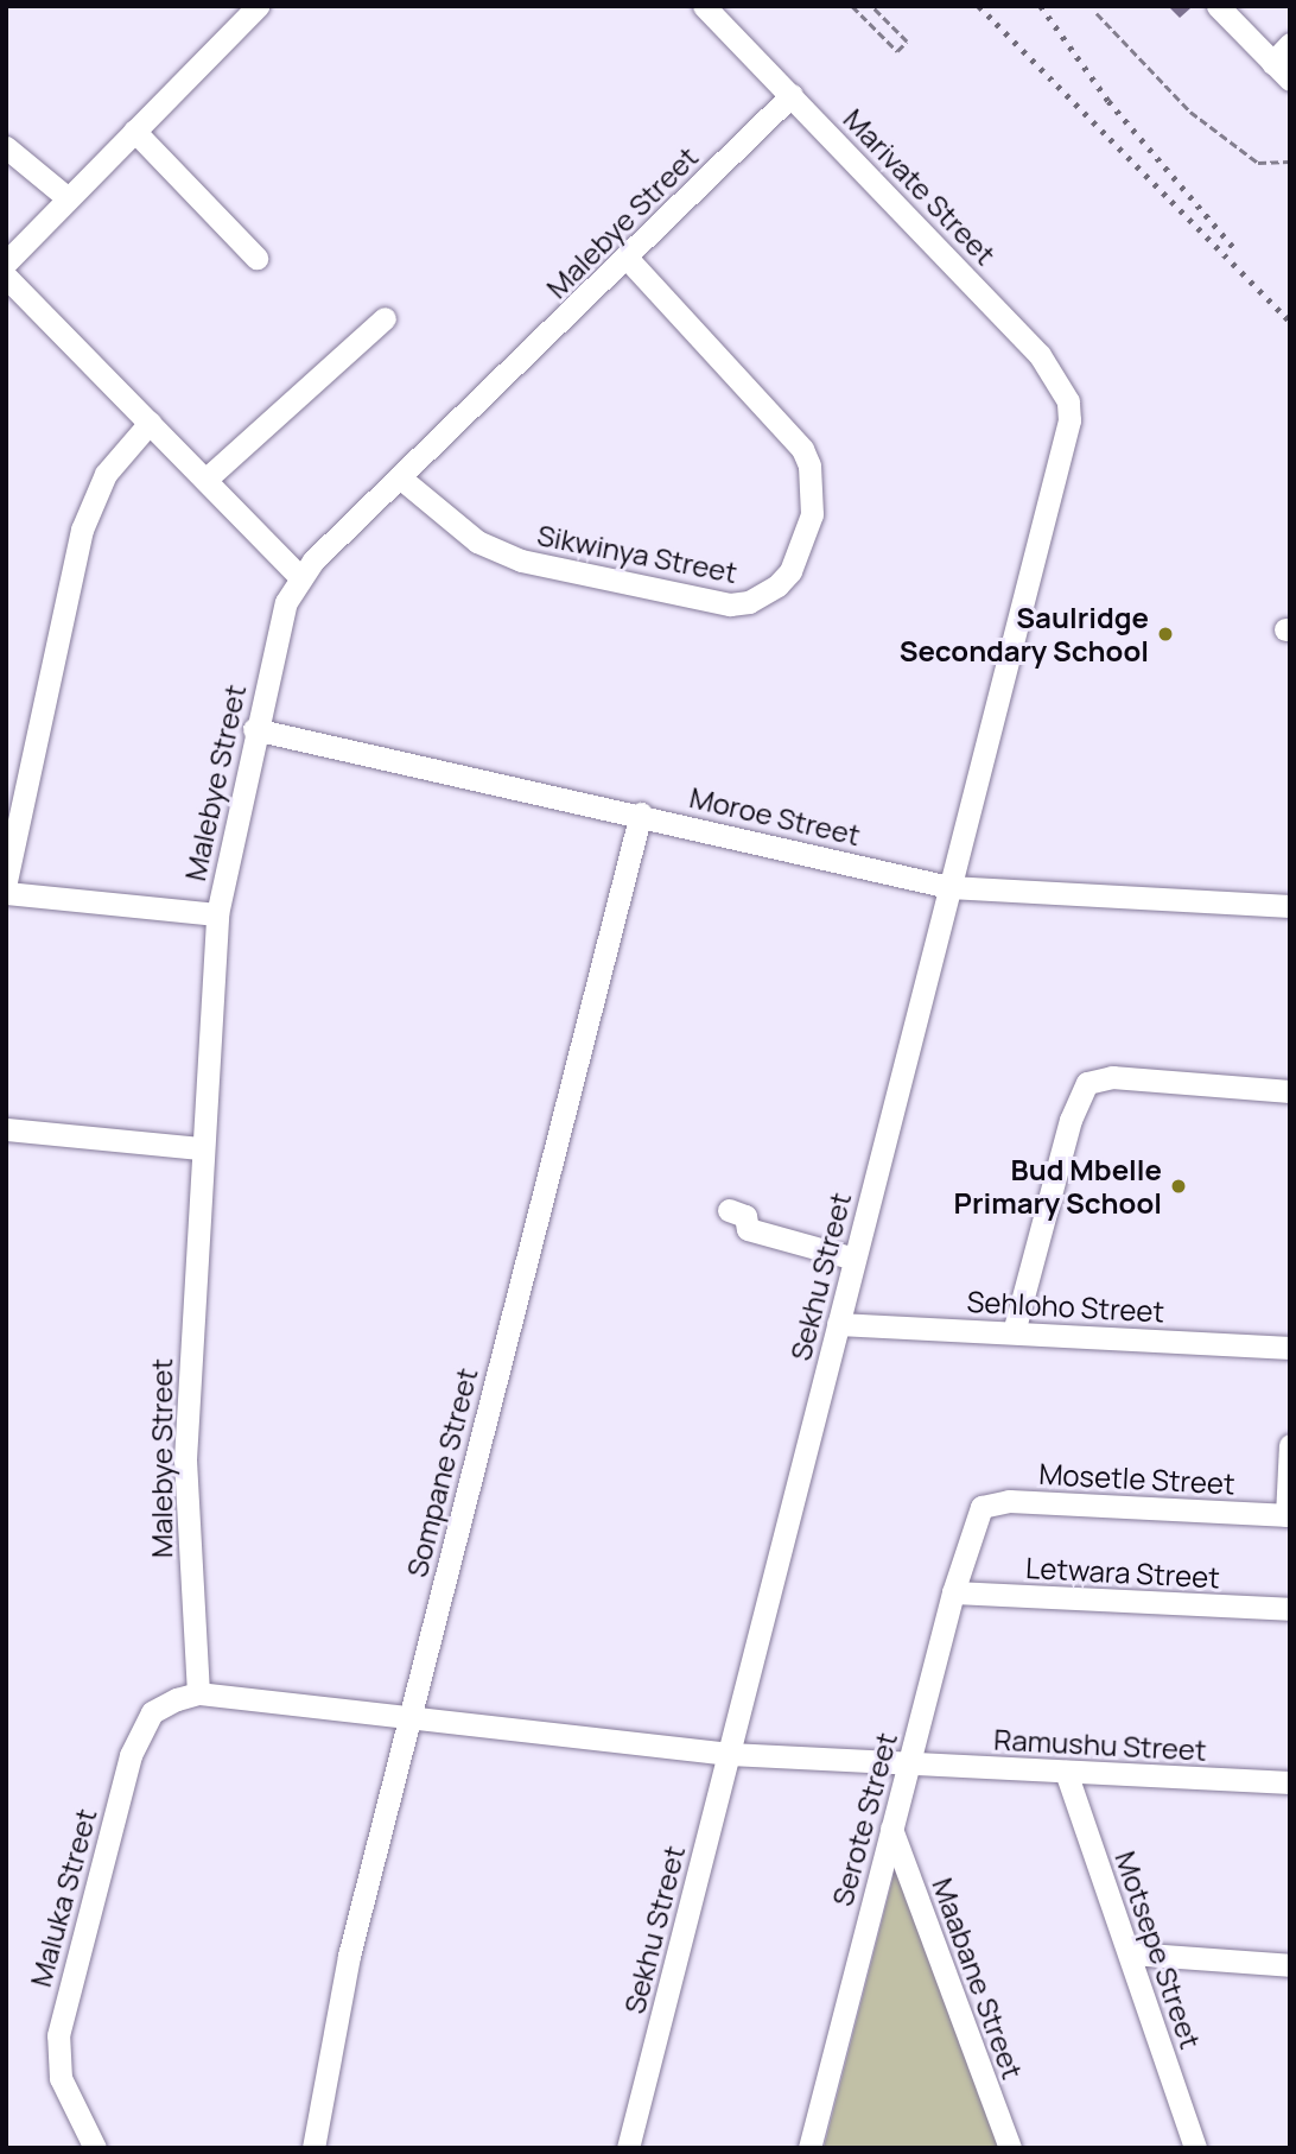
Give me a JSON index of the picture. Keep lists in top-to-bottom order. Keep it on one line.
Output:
{"streets":{"street":["Marivate Street","Malebye Street","Sikwinya Street","Moroe Street","Sekhu Street","Sehloho Street","Sompane Street","Mosetle Street","Letwara Street","Ramushu Street","Serote Street","Maluka Street","Motsepe Street","Maabane Street"]},"crossings":[["Marivate Street","Malebye Street"],["Marivate Street","Sekhu Street"],["Malebye Street","Sikwinya Street"],["Malebye Street","Moroe Street"],["Malebye Street","Ramushu Street"],["Malebye Street","Maluka Street"],["Moroe Street","Sekhu Street"],["Moroe Street","Sompane Street"],["Sekhu Street","Sehloho Street"],["Sekhu Street","Ramushu Street"],["Sompane Street","Ramushu Street"],["Mosetle Street","Serote Street"],["Letwara Street","Serote Street"],["Ramushu Street","Serote Street"],["Ramushu Street","Maluka Street"],["Ramushu Street","Motsepe Street"],["Serote Street","Maabane Street"]],"places":["Saulridge Secondary School","Bud Mbelle Primary School"]}
